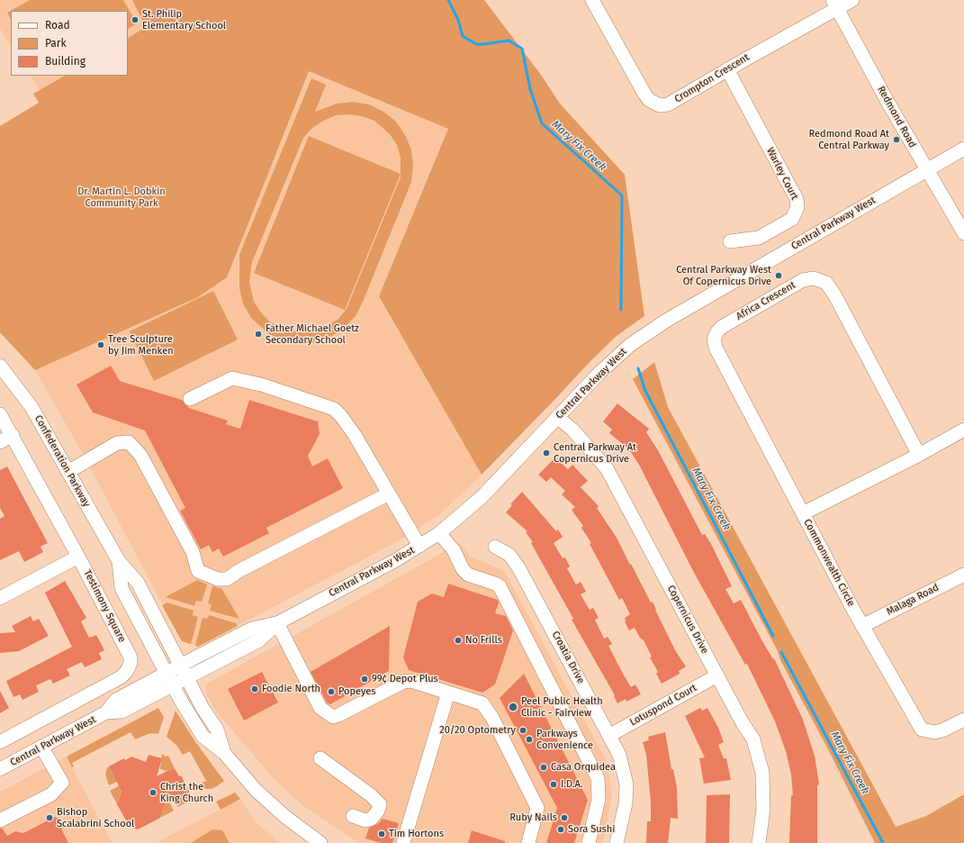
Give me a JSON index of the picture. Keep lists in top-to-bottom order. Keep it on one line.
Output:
{"streets":{"street":["Crompton Crescent","Redmond Road","Warley Court","Central Parkway West","Africa Crescent","Confederation Parkway","Commonwealth Circle","Malaga Road","Testimony Square","Copernicus Drive","Croatia Drive","Lotuspond Court"]},"crossings":[["Crompton Crescent","Redmond Road"],["Crompton Crescent","Warley Court"],["Redmond Road","Central Parkway West"],["Central Parkway West","Confederation Parkway"],["Central Parkway West","Copernicus Drive"],["Africa Crescent","Commonwealth Circle"],["Commonwealth Circle","Malaga Road"],["Copernicus Drive","Lotuspond Court"],["Croatia Drive","Lotuspond Court"]],"water":["Mary Fix Creek"],"parks":["Dr. Martin L. Dobkin Community Park"],"places":["St. Philip Elementary School","Redmond Road At Central Parkway","Central Parkway West Of Copernicus Drive","Father Michael Goetz Secondary School","Tree Sculpture by Jim Menken","Central Parkway At Copernicus Drive","No Frills","99¢ Depot Plus","Foodie North","Popeyes","Peel Public Health Clinic - Fairview","20/20 Optometry","Parkways Convenience","Casa Orquidea","I.D.A.","Christ the King Church","Bishop Scalabrini School","Ruby Nails","Sora Sushi","Tim Hortons"],"legend":["Road","Park","Building"]}
